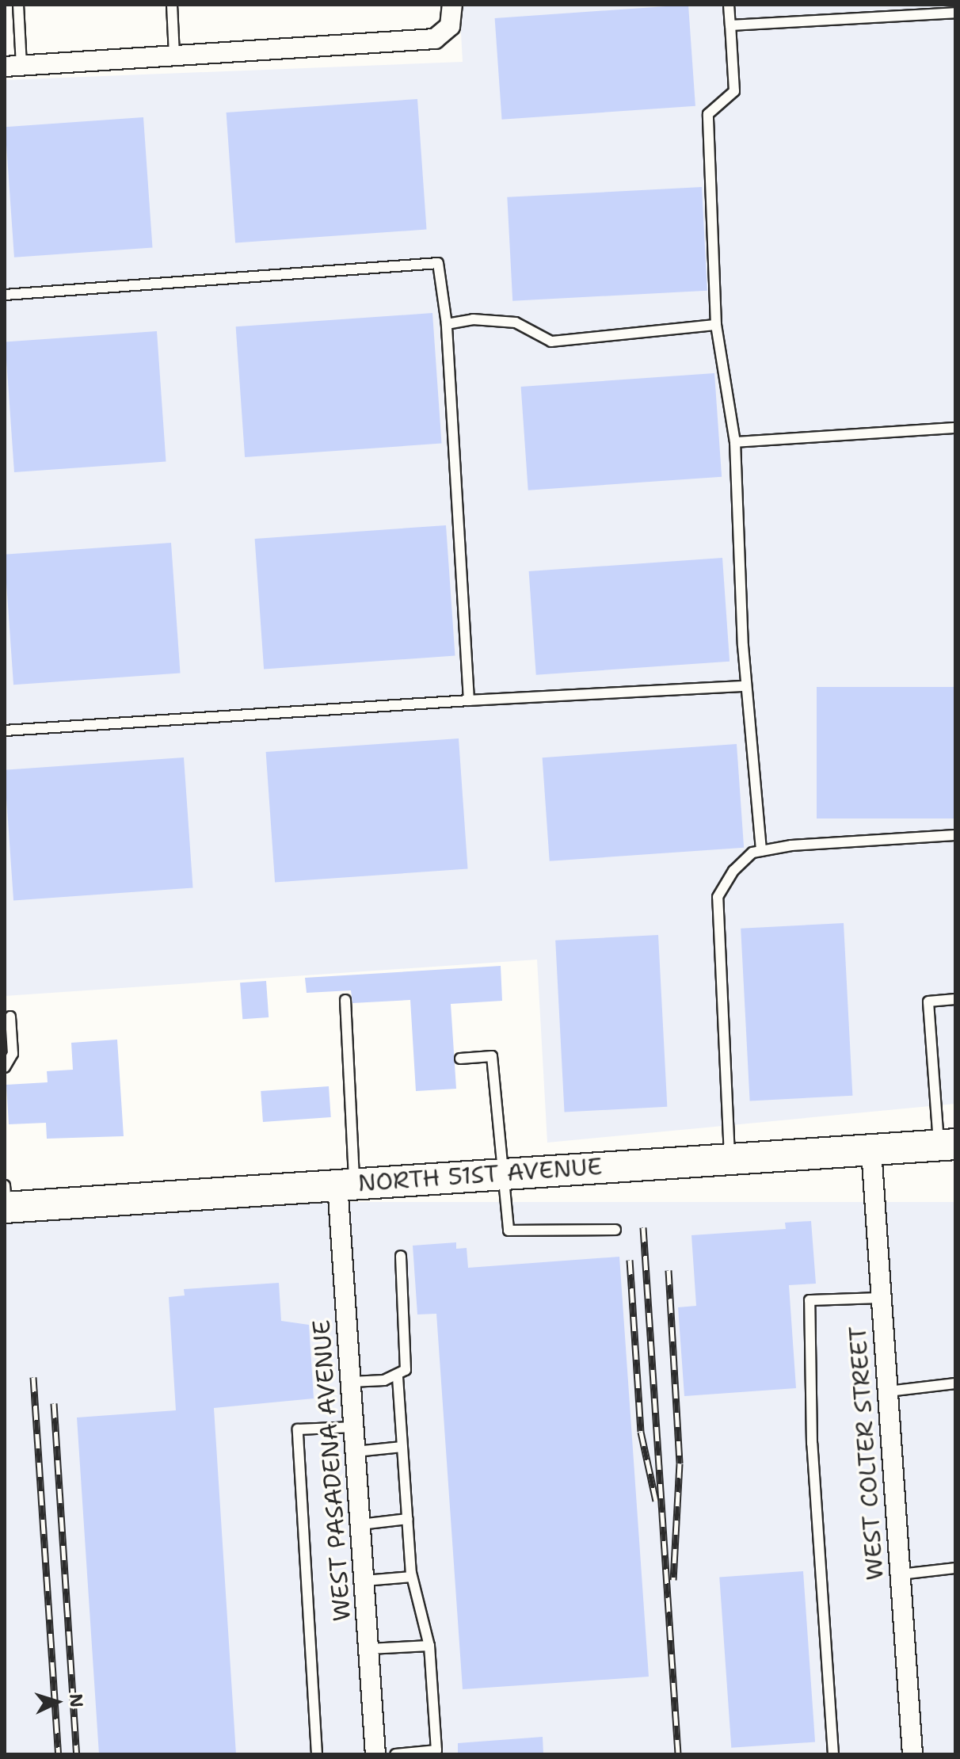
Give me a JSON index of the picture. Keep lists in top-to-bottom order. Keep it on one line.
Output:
{"streets":{"main road":["NORTH 51ST AVENUE"],"street":["WEST COLTER STREET","WEST PASADENA AVENUE"]},"crossings":[["NORTH 51ST AVENUE","WEST COLTER STREET"],["NORTH 51ST AVENUE","WEST PASADENA AVENUE"]],"north":"right"}
